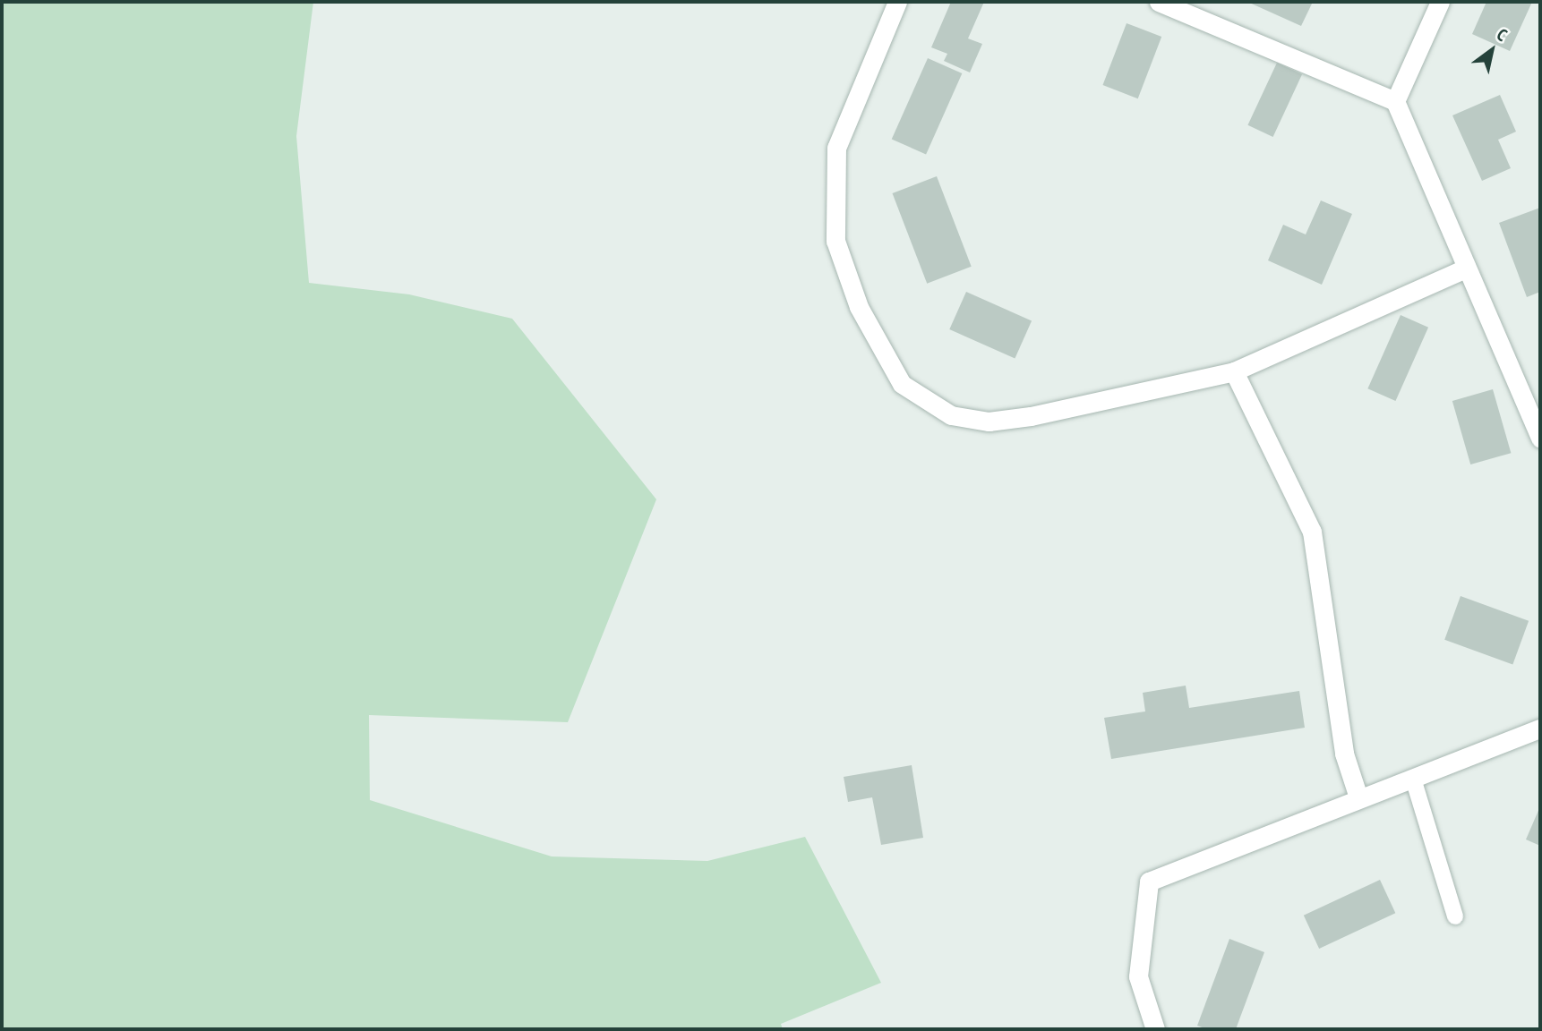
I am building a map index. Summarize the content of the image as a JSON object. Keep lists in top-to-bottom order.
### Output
{
  "north": "top right"
}
